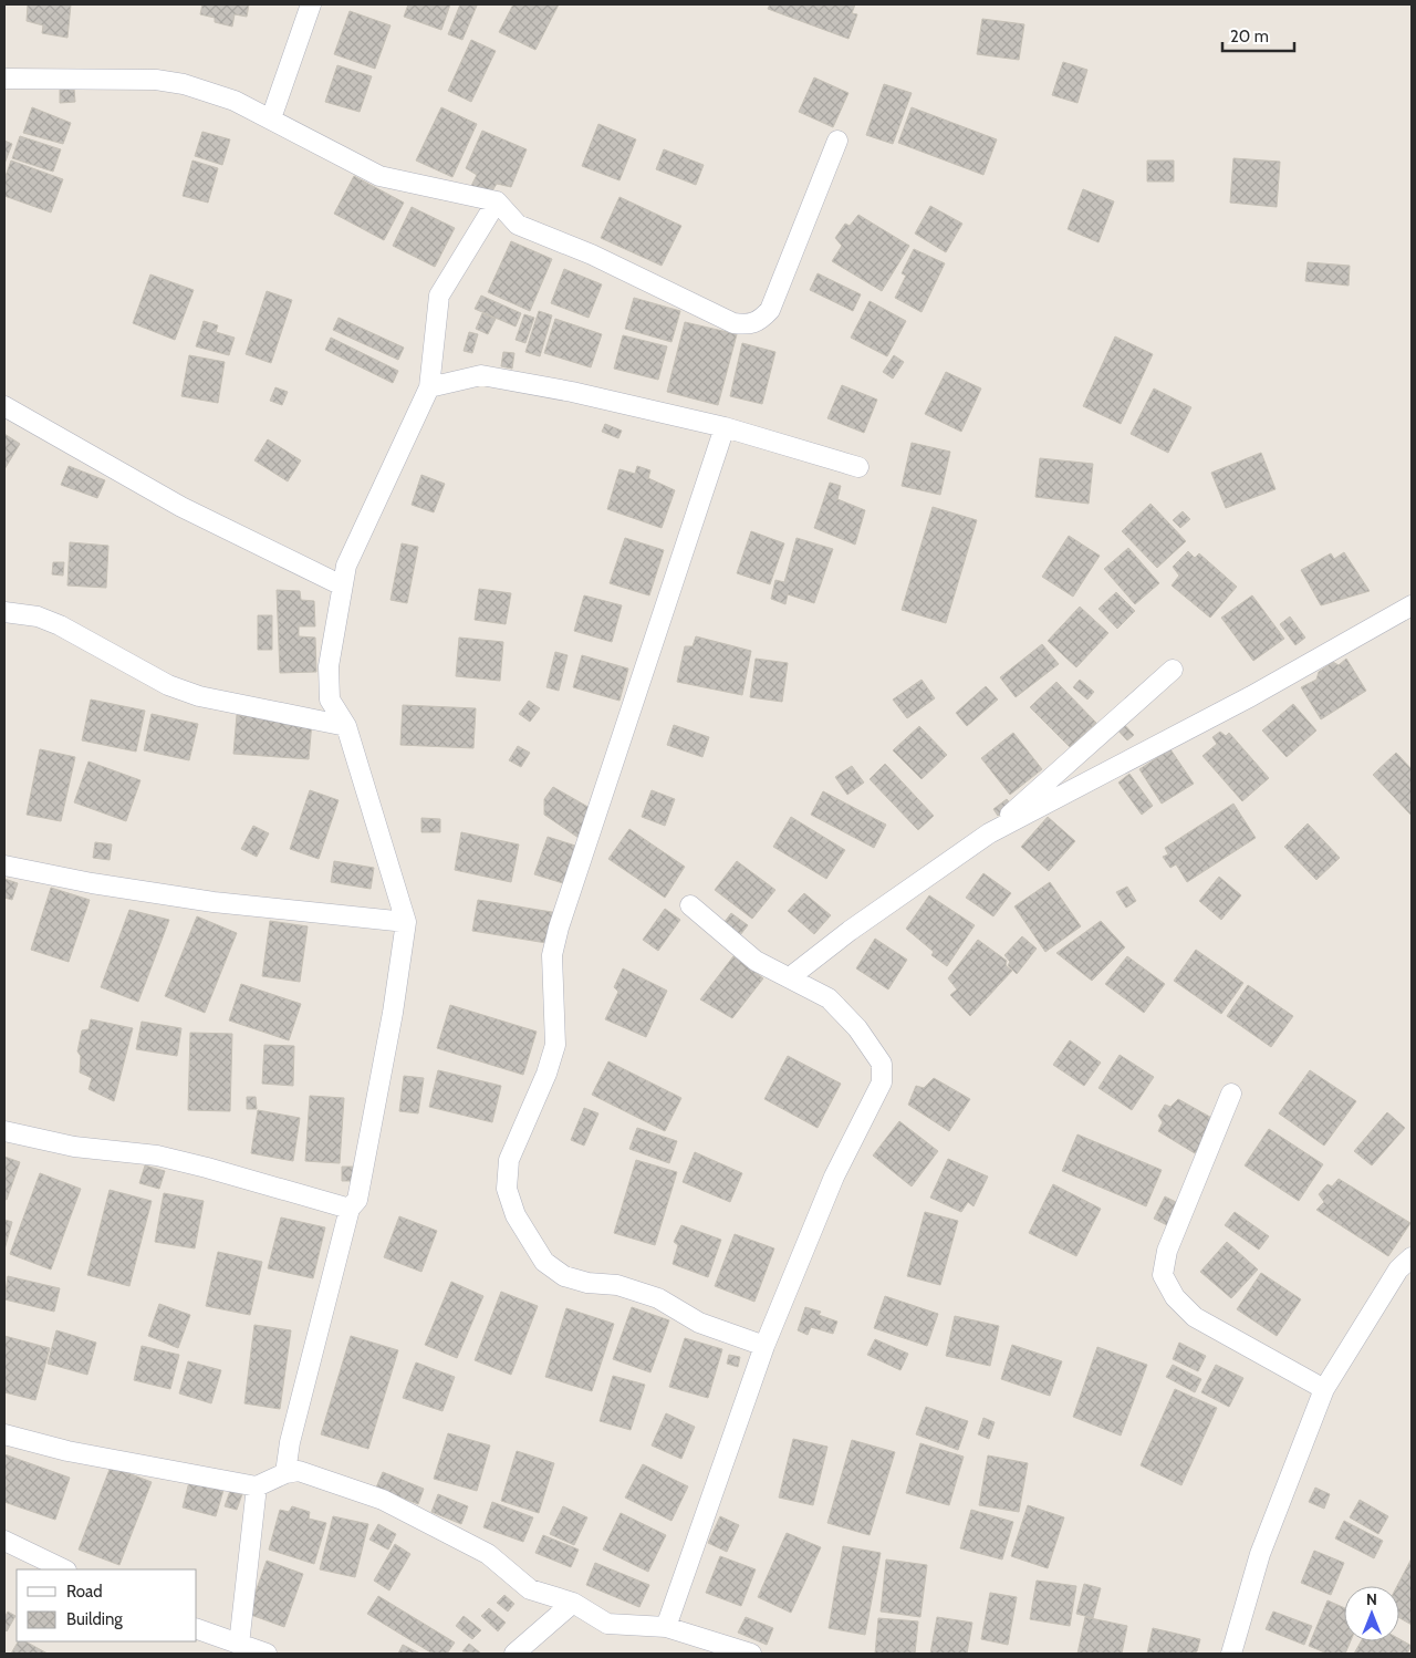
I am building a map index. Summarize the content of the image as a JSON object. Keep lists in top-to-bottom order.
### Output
{
  "legend": ["Road", "Building"],
  "scale_bar": "20 m",
  "north": "top"
}
